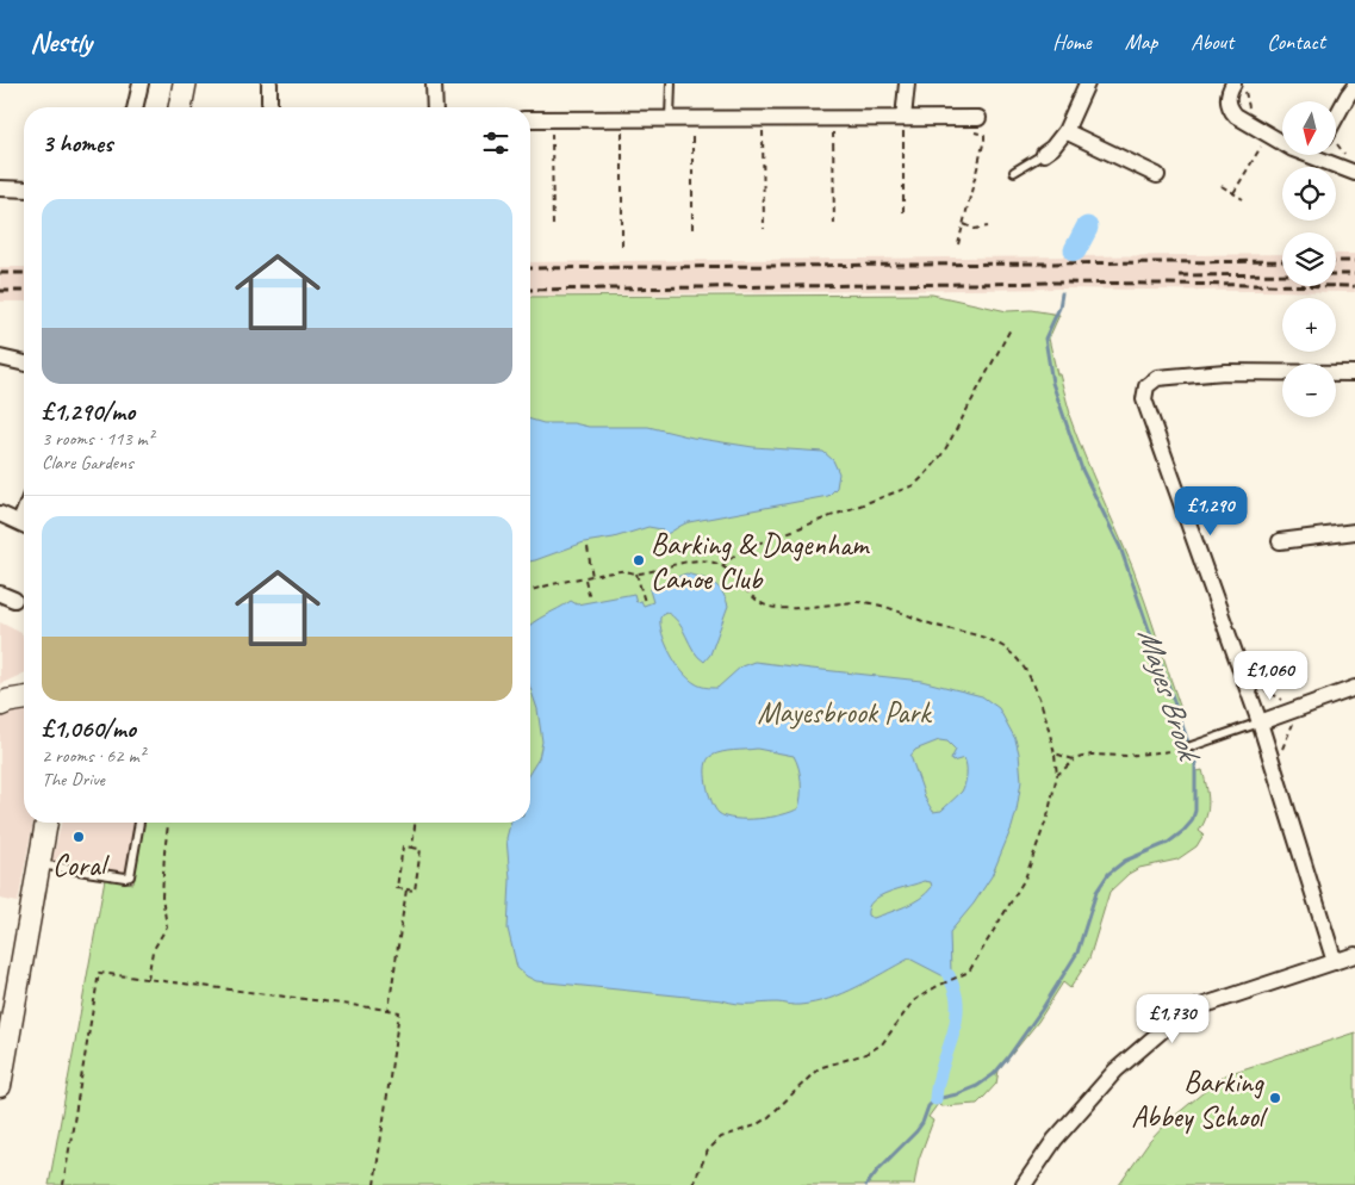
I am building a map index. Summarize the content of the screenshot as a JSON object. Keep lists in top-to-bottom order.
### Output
{
  "water": ["Mayes Brook"],
  "parks": ["Mayesbrook Park"],
  "places": ["Barking & Dagenham Canoe Club", "Coral", "Barking Abbey School"],
  "north": "bottom",
  "page": {
    "header": "Nestly",
    "nav": [
      "Home",
      "Map",
      "About",
      "Contact"
    ],
    "map_buttons": ["+", "−"],
    "heading": "3 homes",
    "list": [
      {
        "name": "£1,290/mo",
        "note": "3 rooms · 113 m² · Clare Gardens"
      },
      {
        "name": "£1,060/mo",
        "note": "2 rooms · 62 m² · The Drive"
      }
    ],
    "price": ["£1,290", "£1,060", "£1,730"]
  }
}
